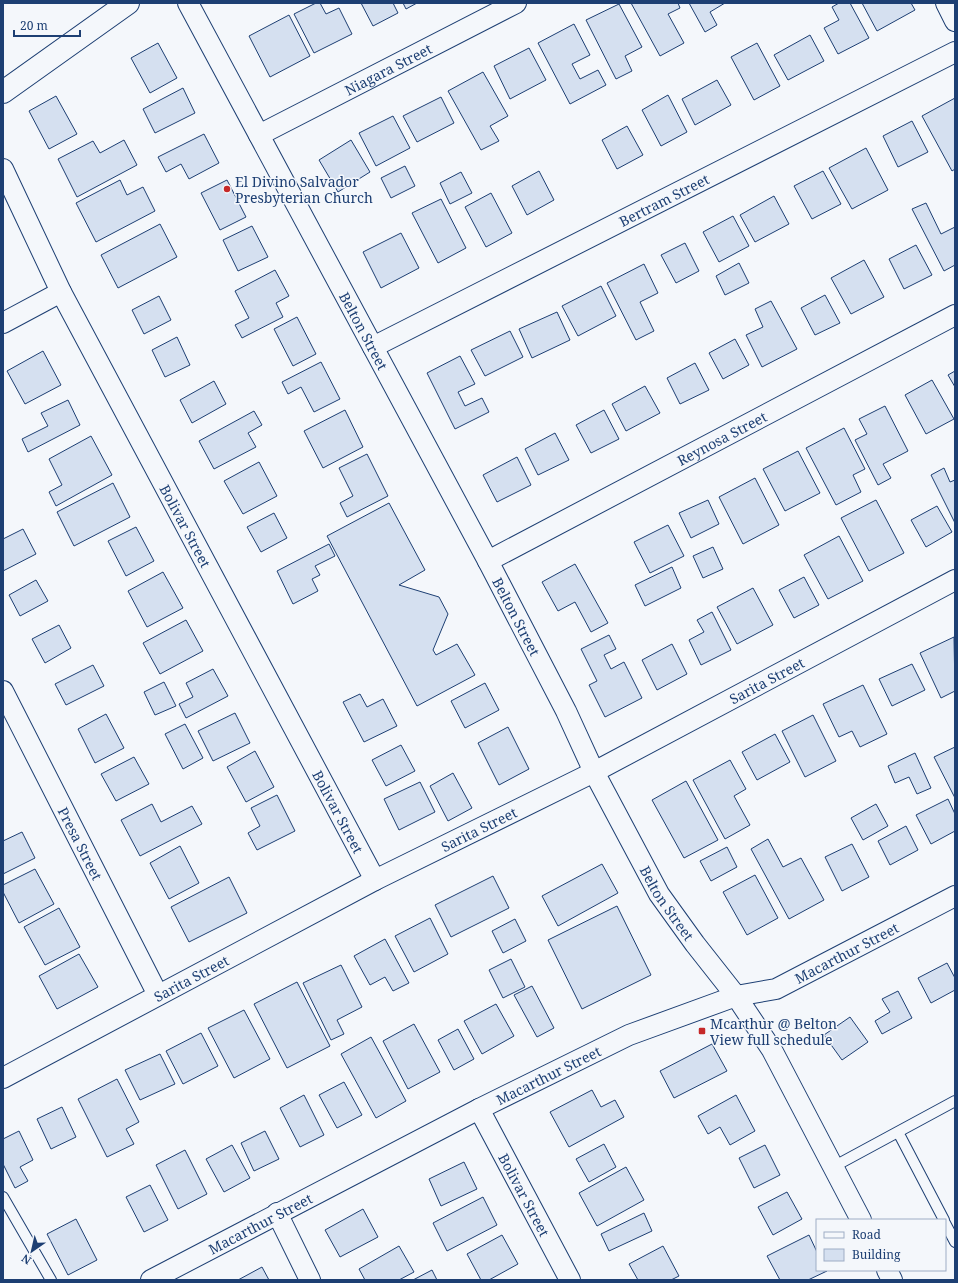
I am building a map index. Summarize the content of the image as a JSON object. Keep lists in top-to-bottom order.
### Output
{
  "streets": {
    "street": [
      "Niagara Street",
      "Bertram Street",
      "Belton Street",
      "Reynosa Street",
      "Bolivar Street",
      "Sarita Street",
      "Presa Street",
      "Macarthur Street"
    ]
  },
  "crossings": [
    ["Niagara Street", "Belton Street"],
    ["Bertram Street", "Belton Street"],
    ["Belton Street", "Reynosa Street"],
    ["Belton Street", "Sarita Street"],
    ["Belton Street", "Macarthur Street"],
    ["Bolivar Street", "Sarita Street"],
    ["Bolivar Street", "Macarthur Street"],
    ["Sarita Street", "Presa Street"]
  ],
  "places": {
    "other": ["El Divino Salvador Presbyterian Church"],
    "transit": ["Mcarthur @ Belton View full schedule"]
  },
  "legend": ["Road", "Building"],
  "scale_bar": "20 m",
  "north": "bottom left"
}
